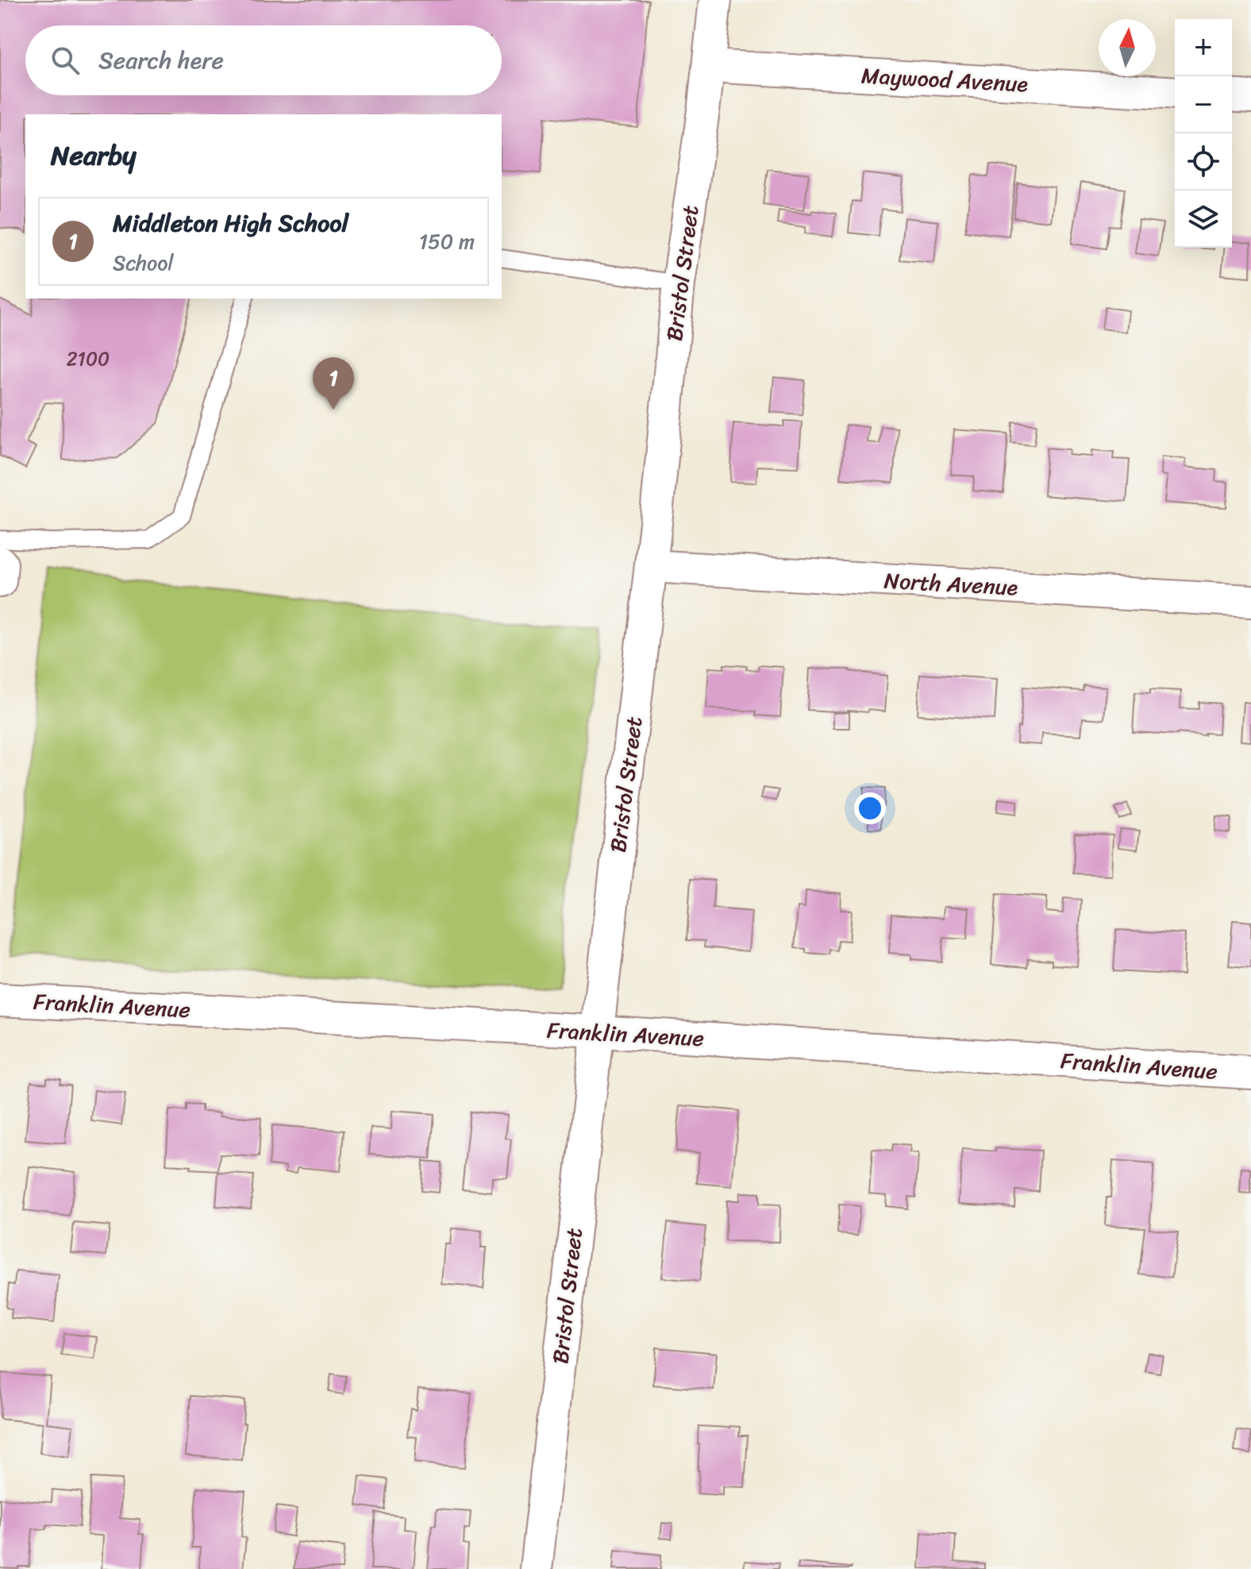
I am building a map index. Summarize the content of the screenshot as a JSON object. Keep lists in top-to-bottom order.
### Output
{
  "streets": {
    "street": [
      "Maywood Avenue",
      "Bristol Street",
      "North Avenue",
      "Franklin Avenue"
    ]
  },
  "crossings": [
    ["Maywood Avenue", "Bristol Street"],
    ["Bristol Street", "North Avenue"],
    ["Bristol Street", "Franklin Avenue"]
  ],
  "house_numbers": ["2100"],
  "north": "top",
  "page": {
    "map_buttons": ["+", "−"],
    "search": "Search here",
    "heading": "Nearby",
    "list": [
      {
        "mark": "1",
        "name": "Middleton High School",
        "note": "School",
        "value": "150 m"
      }
    ],
    "pins": "1"
  }
}
